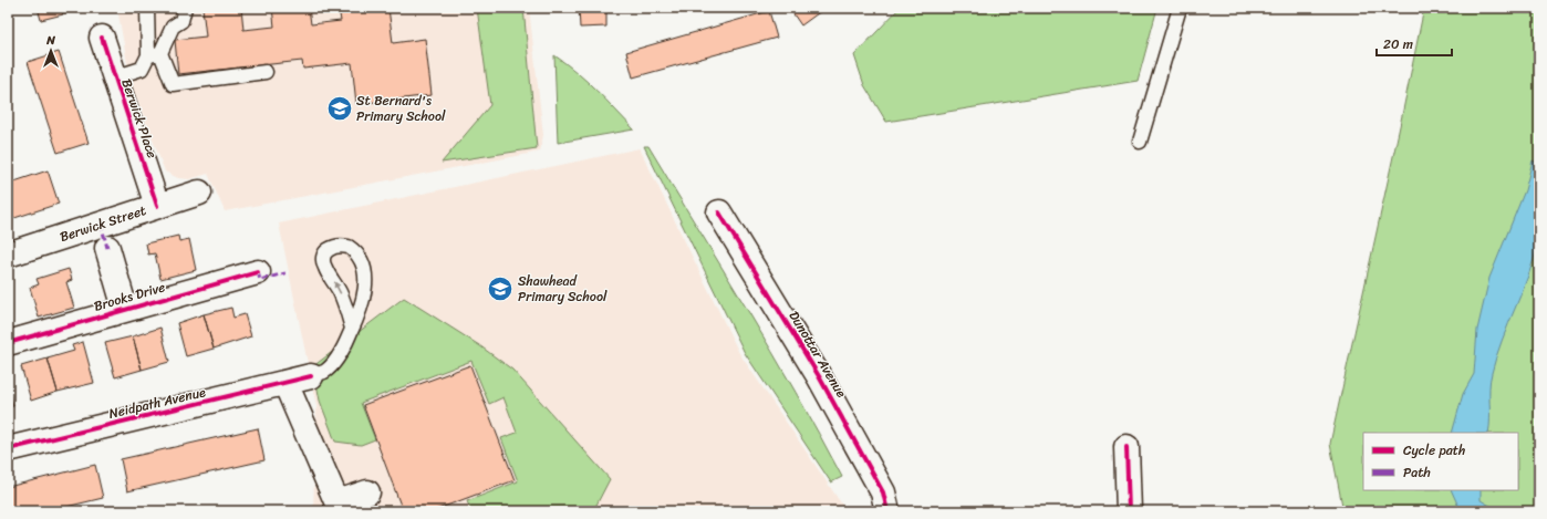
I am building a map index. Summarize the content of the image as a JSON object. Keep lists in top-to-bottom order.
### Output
{
  "streets": {
    "street": [
      "Berwick Place",
      "Berwick Street",
      "Brooks Drive",
      "Dunottar Avenue",
      "Neidpath Avenue"
    ]
  },
  "crossings": [
    ["Berwick Place", "Berwick Street"]
  ],
  "places": {
    "school or university": ["St Bernard's Primary School", "Shawhead Primary School"]
  },
  "legend": ["Cycle path", "Path"],
  "scale_bar": "20 m",
  "north": "top"
}
